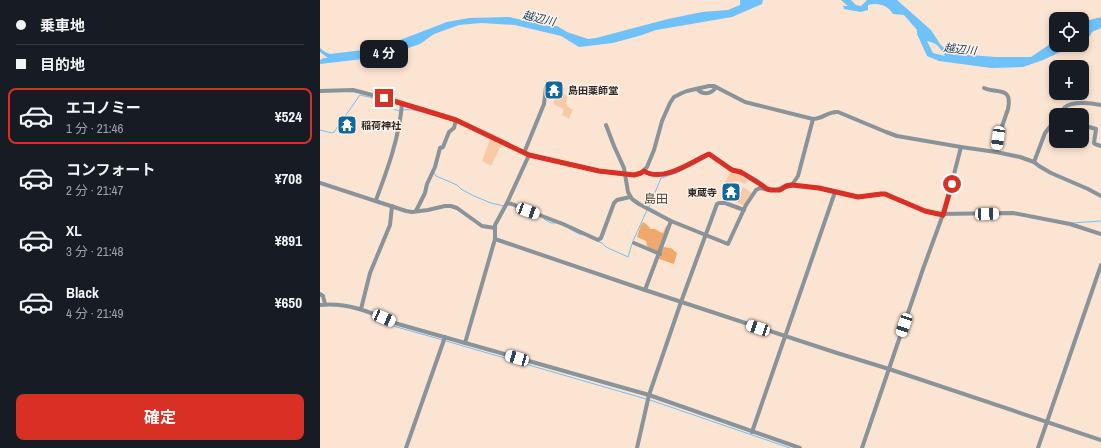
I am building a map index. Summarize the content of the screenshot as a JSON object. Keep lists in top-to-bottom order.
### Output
{
  "districts": ["島田"],
  "water": ["越辺川"],
  "places": {
    "temple": ["島田薬師堂", "稲荷神社", "東蔵寺"]
  },
  "page": {
    "banner": ["乗車地", "目的地"],
    "map_buttons": ["+", "−"],
    "bubble": "4 分",
    "list": [
      {
        "name": "エコノミー",
        "note": "1 分 · 21:46",
        "value": "¥524"
      },
      {
        "name": "コンフォート",
        "note": "2 分 · 21:47",
        "value": "¥708"
      },
      {
        "name": "XL",
        "note": "3 分 · 21:48",
        "value": "¥891"
      },
      {
        "name": "Black",
        "note": "4 分 · 21:49",
        "value": "¥650"
      }
    ],
    "buttons": "確定"
  }
}
